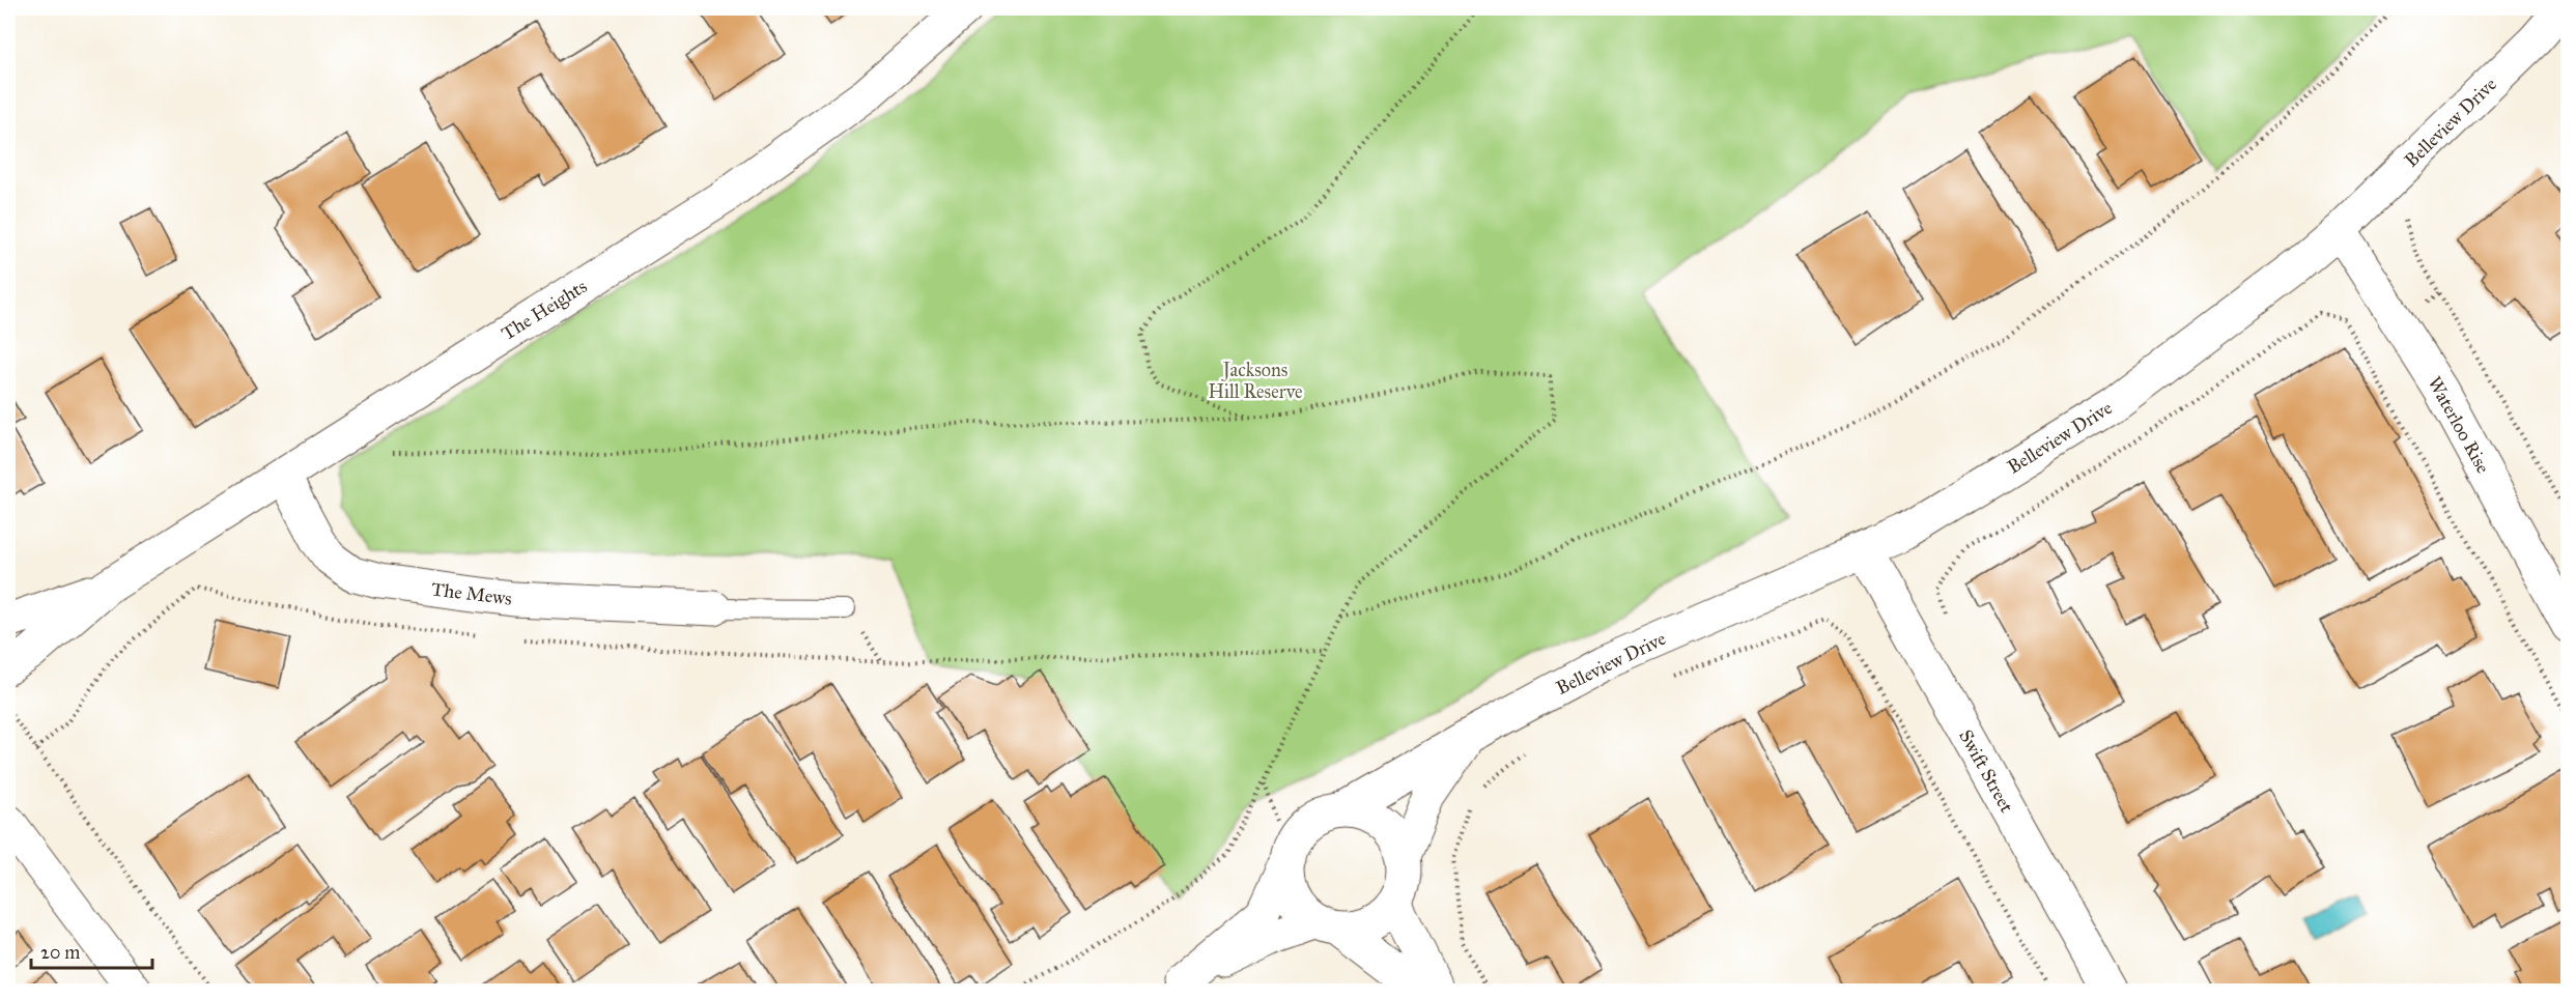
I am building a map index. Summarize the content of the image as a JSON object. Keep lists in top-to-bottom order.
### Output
{
  "streets": {
    "street": [
      "Belleview Drive",
      "The Heights",
      "Waterloo Rise",
      "The Mews",
      "Swift Street"
    ]
  },
  "crossings": [
    ["Belleview Drive", "Waterloo Rise"],
    ["Belleview Drive", "Swift Street"],
    ["The Heights", "The Mews"]
  ],
  "parks": ["Jacksons Hill Reserve"],
  "scale_bar": "20 m"
}
